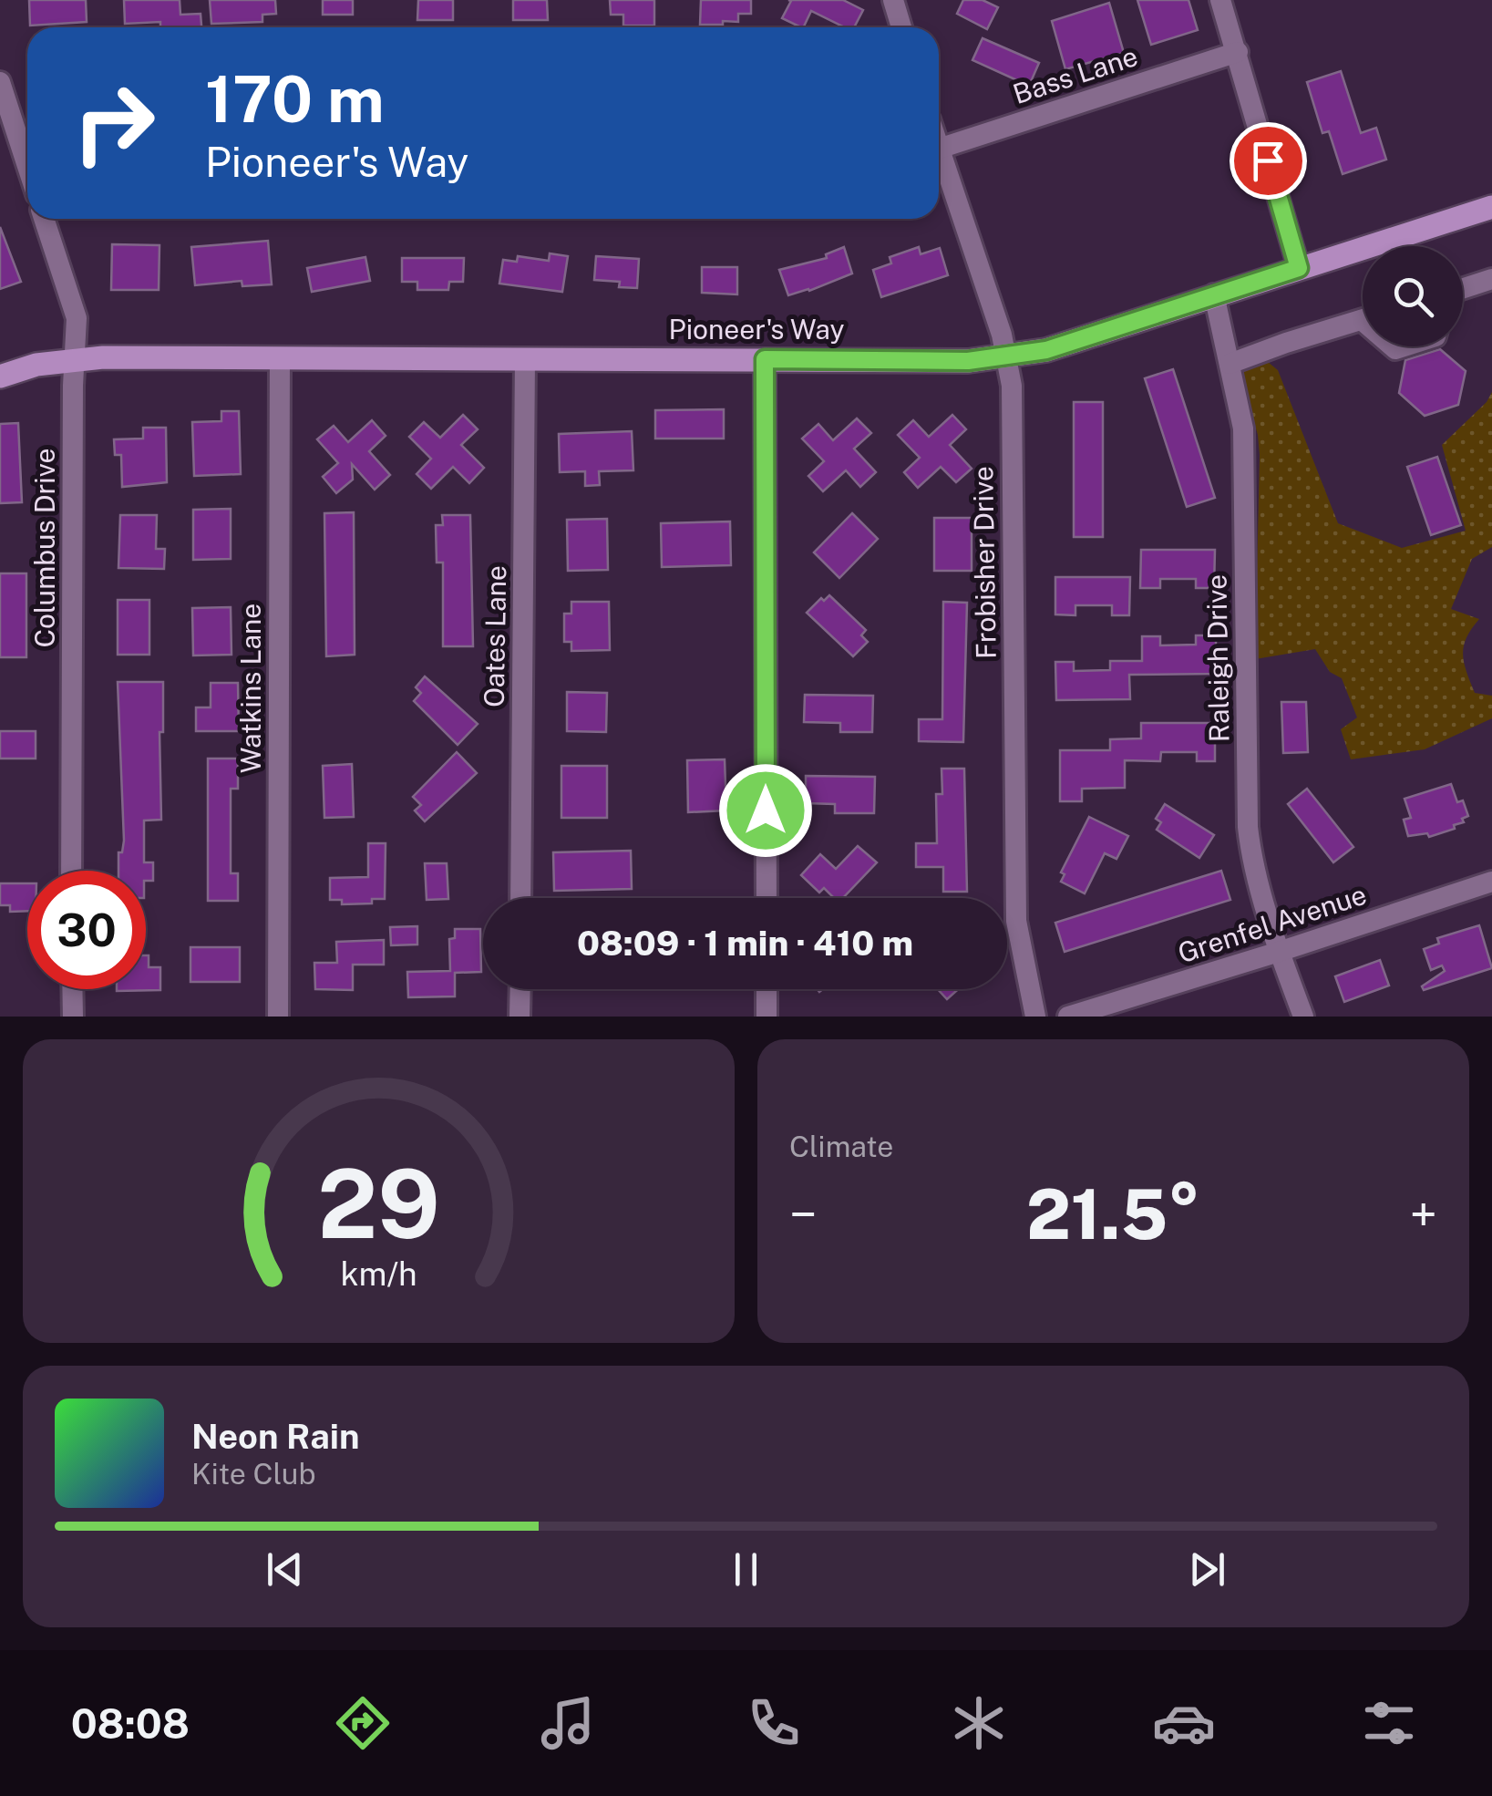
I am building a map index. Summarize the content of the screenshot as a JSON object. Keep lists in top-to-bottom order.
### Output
{
  "streets": {
    "main road": ["Pioneer's Way"],
    "street": [
      "Bass Lane",
      "Columbus Drive",
      "Frobisher Drive",
      "Oates Lane",
      "Raleigh Drive",
      "Watkins Lane",
      "Grenfel Avenue"
    ]
  },
  "crossings": [
    ["Pioneer's Way", "Columbus Drive"],
    ["Pioneer's Way", "Frobisher Drive"],
    ["Pioneer's Way", "Oates Lane"],
    ["Pioneer's Way", "Raleigh Drive"],
    ["Pioneer's Way", "Watkins Lane"],
    ["Raleigh Drive", "Grenfel Avenue"]
  ],
  "page": {
    "turn": ["170 m", "Pioneer's Way"],
    "limit": "30",
    "trip": "08:09 · 1 min · 410 m",
    "tile": "Climate",
    "heat": ["−", "21.5°", "+"],
    "song": ["Neon Rain", "Kite Club"],
    "tabs": "08:08",
    "gauge": ["29", "km/h"]
  }
}
